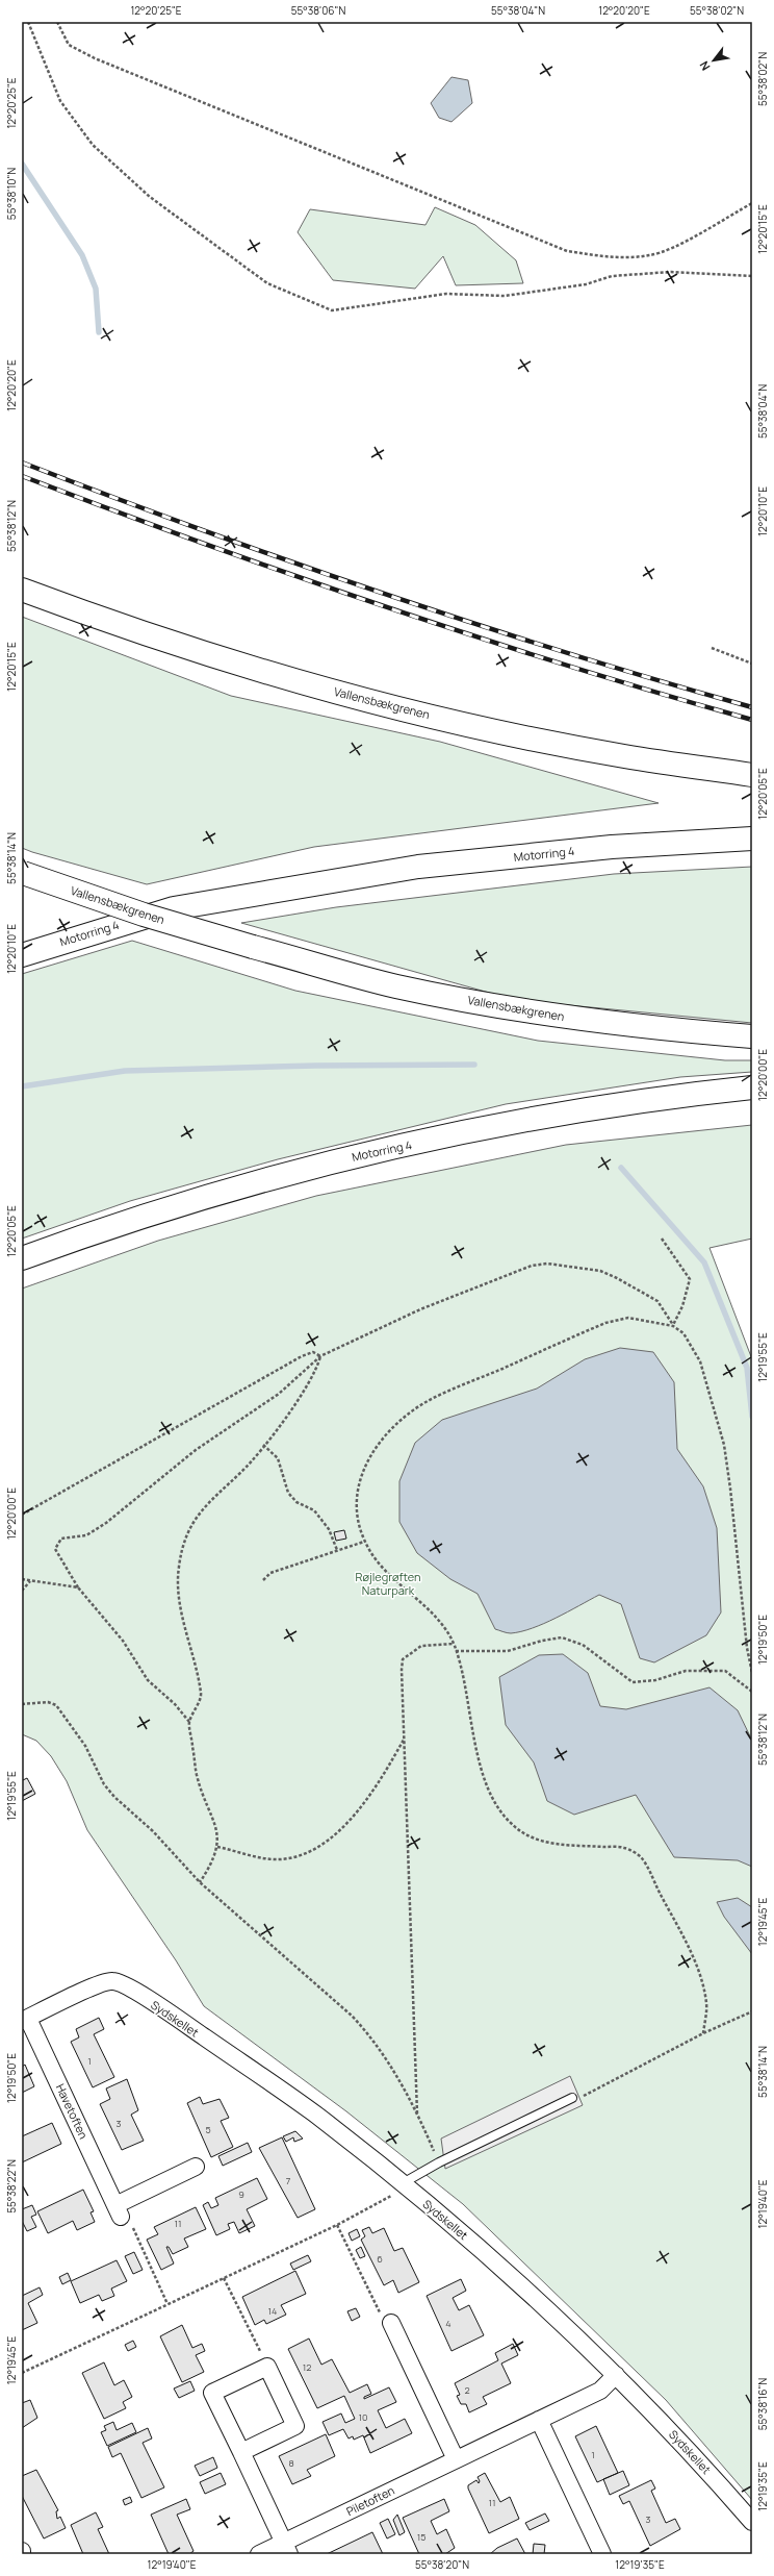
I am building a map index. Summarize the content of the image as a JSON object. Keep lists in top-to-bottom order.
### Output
{
  "streets": {
    "highway": ["Vallensbækgrenen", "Motorring 4"],
    "street": ["Sydskellet", "Havetoften", "Piletoften"]
  },
  "crossings": [
    ["Sydskellet", "Havetoften"],
    ["Sydskellet", "Piletoften"]
  ],
  "parks": ["Røjlegrøften Naturpark"],
  "house_numbers": [
    "1",
    "3",
    "5",
    "7",
    "9",
    "11",
    "6",
    "14",
    "4",
    "12",
    "2",
    "10",
    "1",
    "8",
    "11",
    "3",
    "15"
  ],
  "north": "bottom left",
  "coordinates": [
    "12°20'25\"E",
    "55°38'06\"N",
    "55°38'04\"N",
    "12°20'20\"E",
    "55°38'02\"N",
    "55°38'10\"N",
    "12°20'15\"E",
    "12°20'10\"E",
    "55°38'12\"N",
    "12°20'05\"E",
    "55°38'14\"N",
    "12°20'00\"E",
    "12°19'55\"E",
    "12°19'50\"E",
    "12°19'45\"E",
    "55°38'22\"N",
    "12°19'40\"E",
    "55°38'16\"N",
    "12°19'35\"E",
    "55°38'20\"N"
  ]
}
